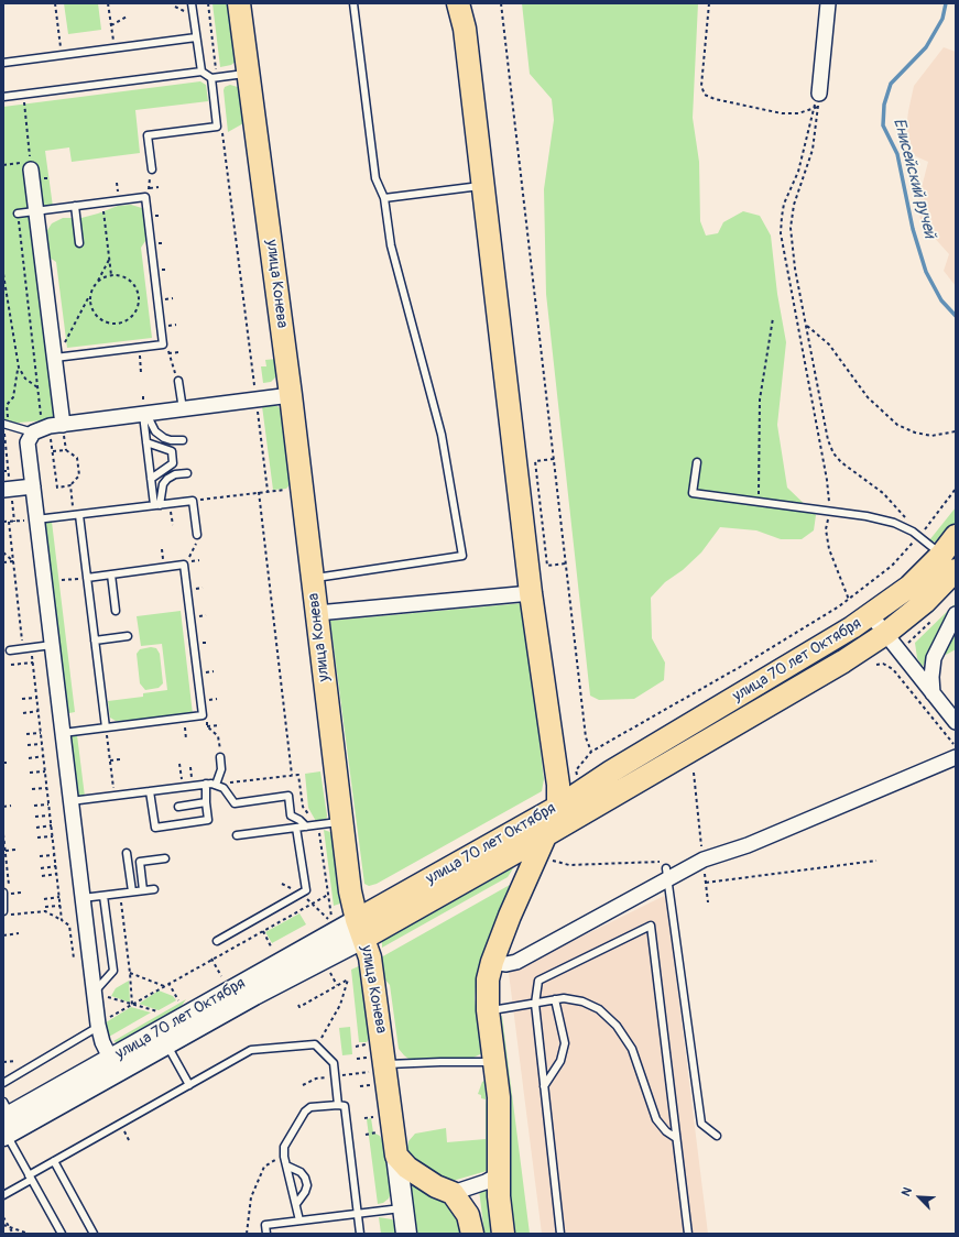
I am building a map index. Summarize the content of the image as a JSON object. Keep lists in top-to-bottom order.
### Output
{
  "streets": {
    "main road": ["улица Конева", "улица 70 лет Октября"]
  },
  "crossings": [
    ["улица Конева", "улица 70 лет Октября"]
  ],
  "water": ["Енисейский ручей"],
  "north": "top left"
}
